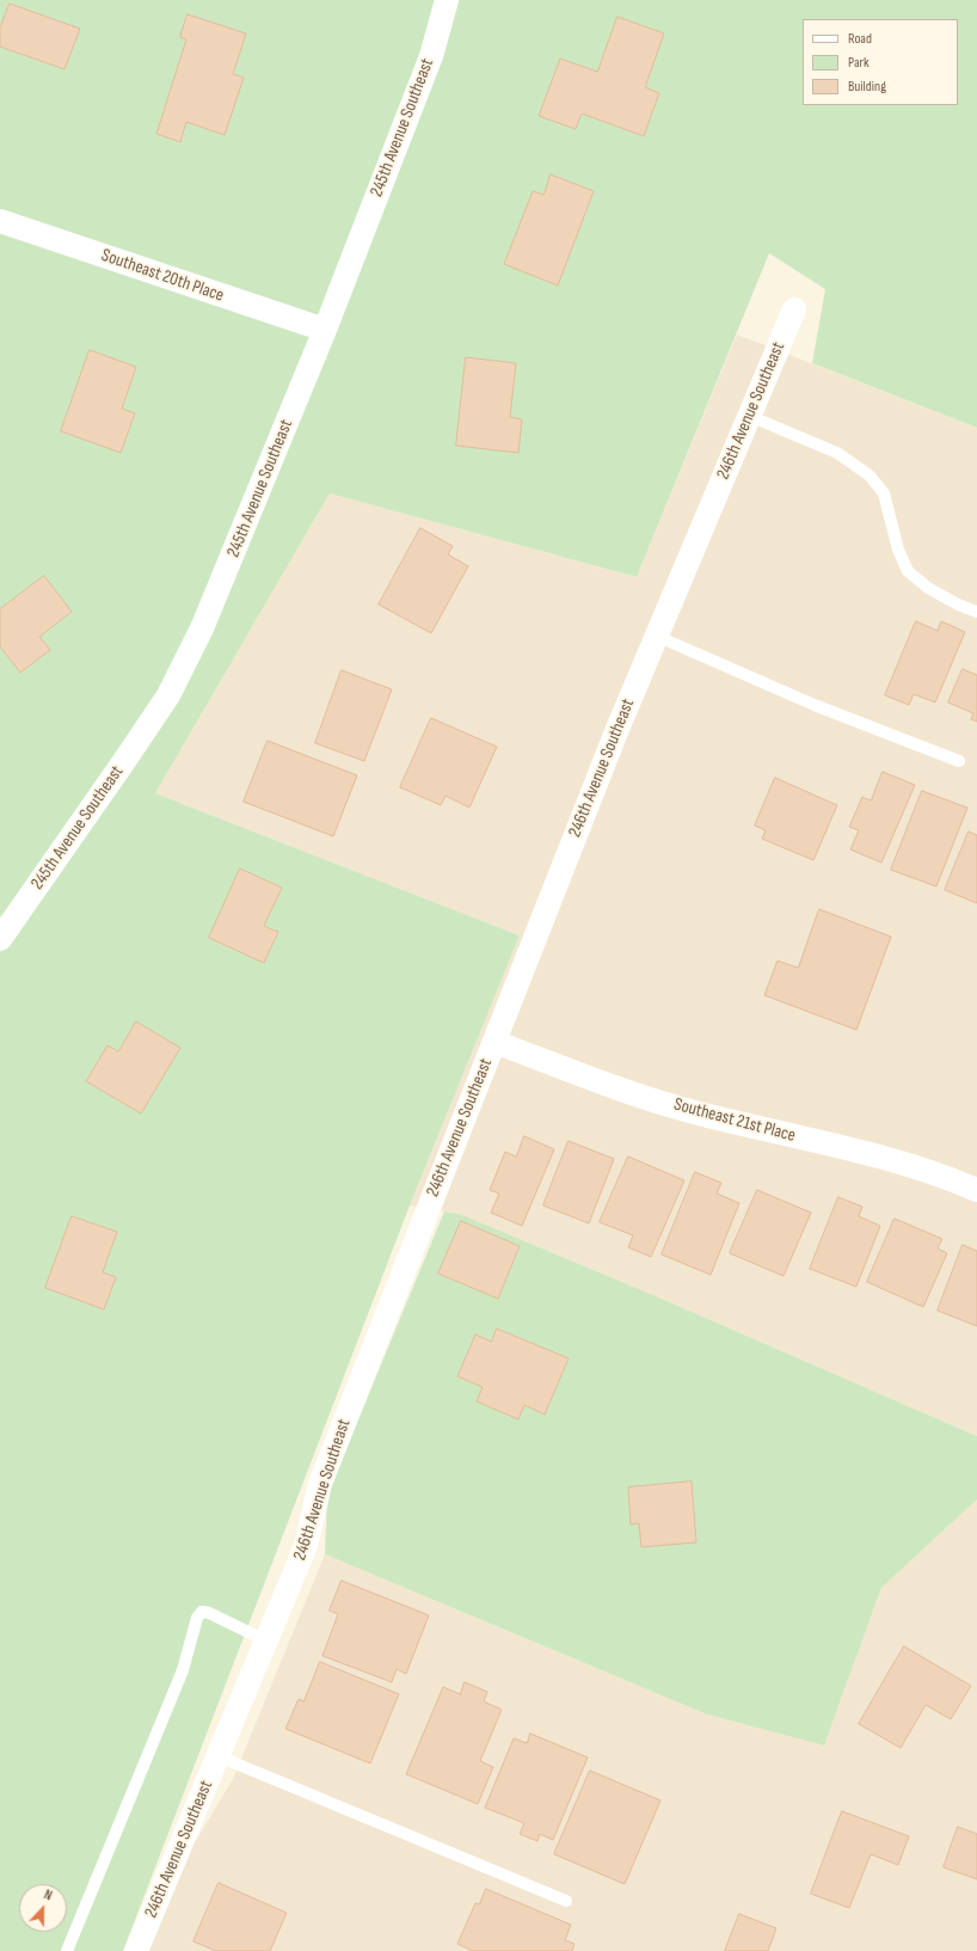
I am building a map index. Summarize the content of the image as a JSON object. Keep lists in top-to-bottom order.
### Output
{
  "streets": {
    "street": [
      "245th Avenue Southeast",
      "Southeast 20th Place",
      "246th Avenue Southeast",
      "Southeast 21st Place"
    ]
  },
  "crossings": [
    ["245th Avenue Southeast", "Southeast 20th Place"],
    ["246th Avenue Southeast", "Southeast 21st Place"]
  ],
  "legend": ["Road", "Park", "Building"],
  "north": "top"
}
